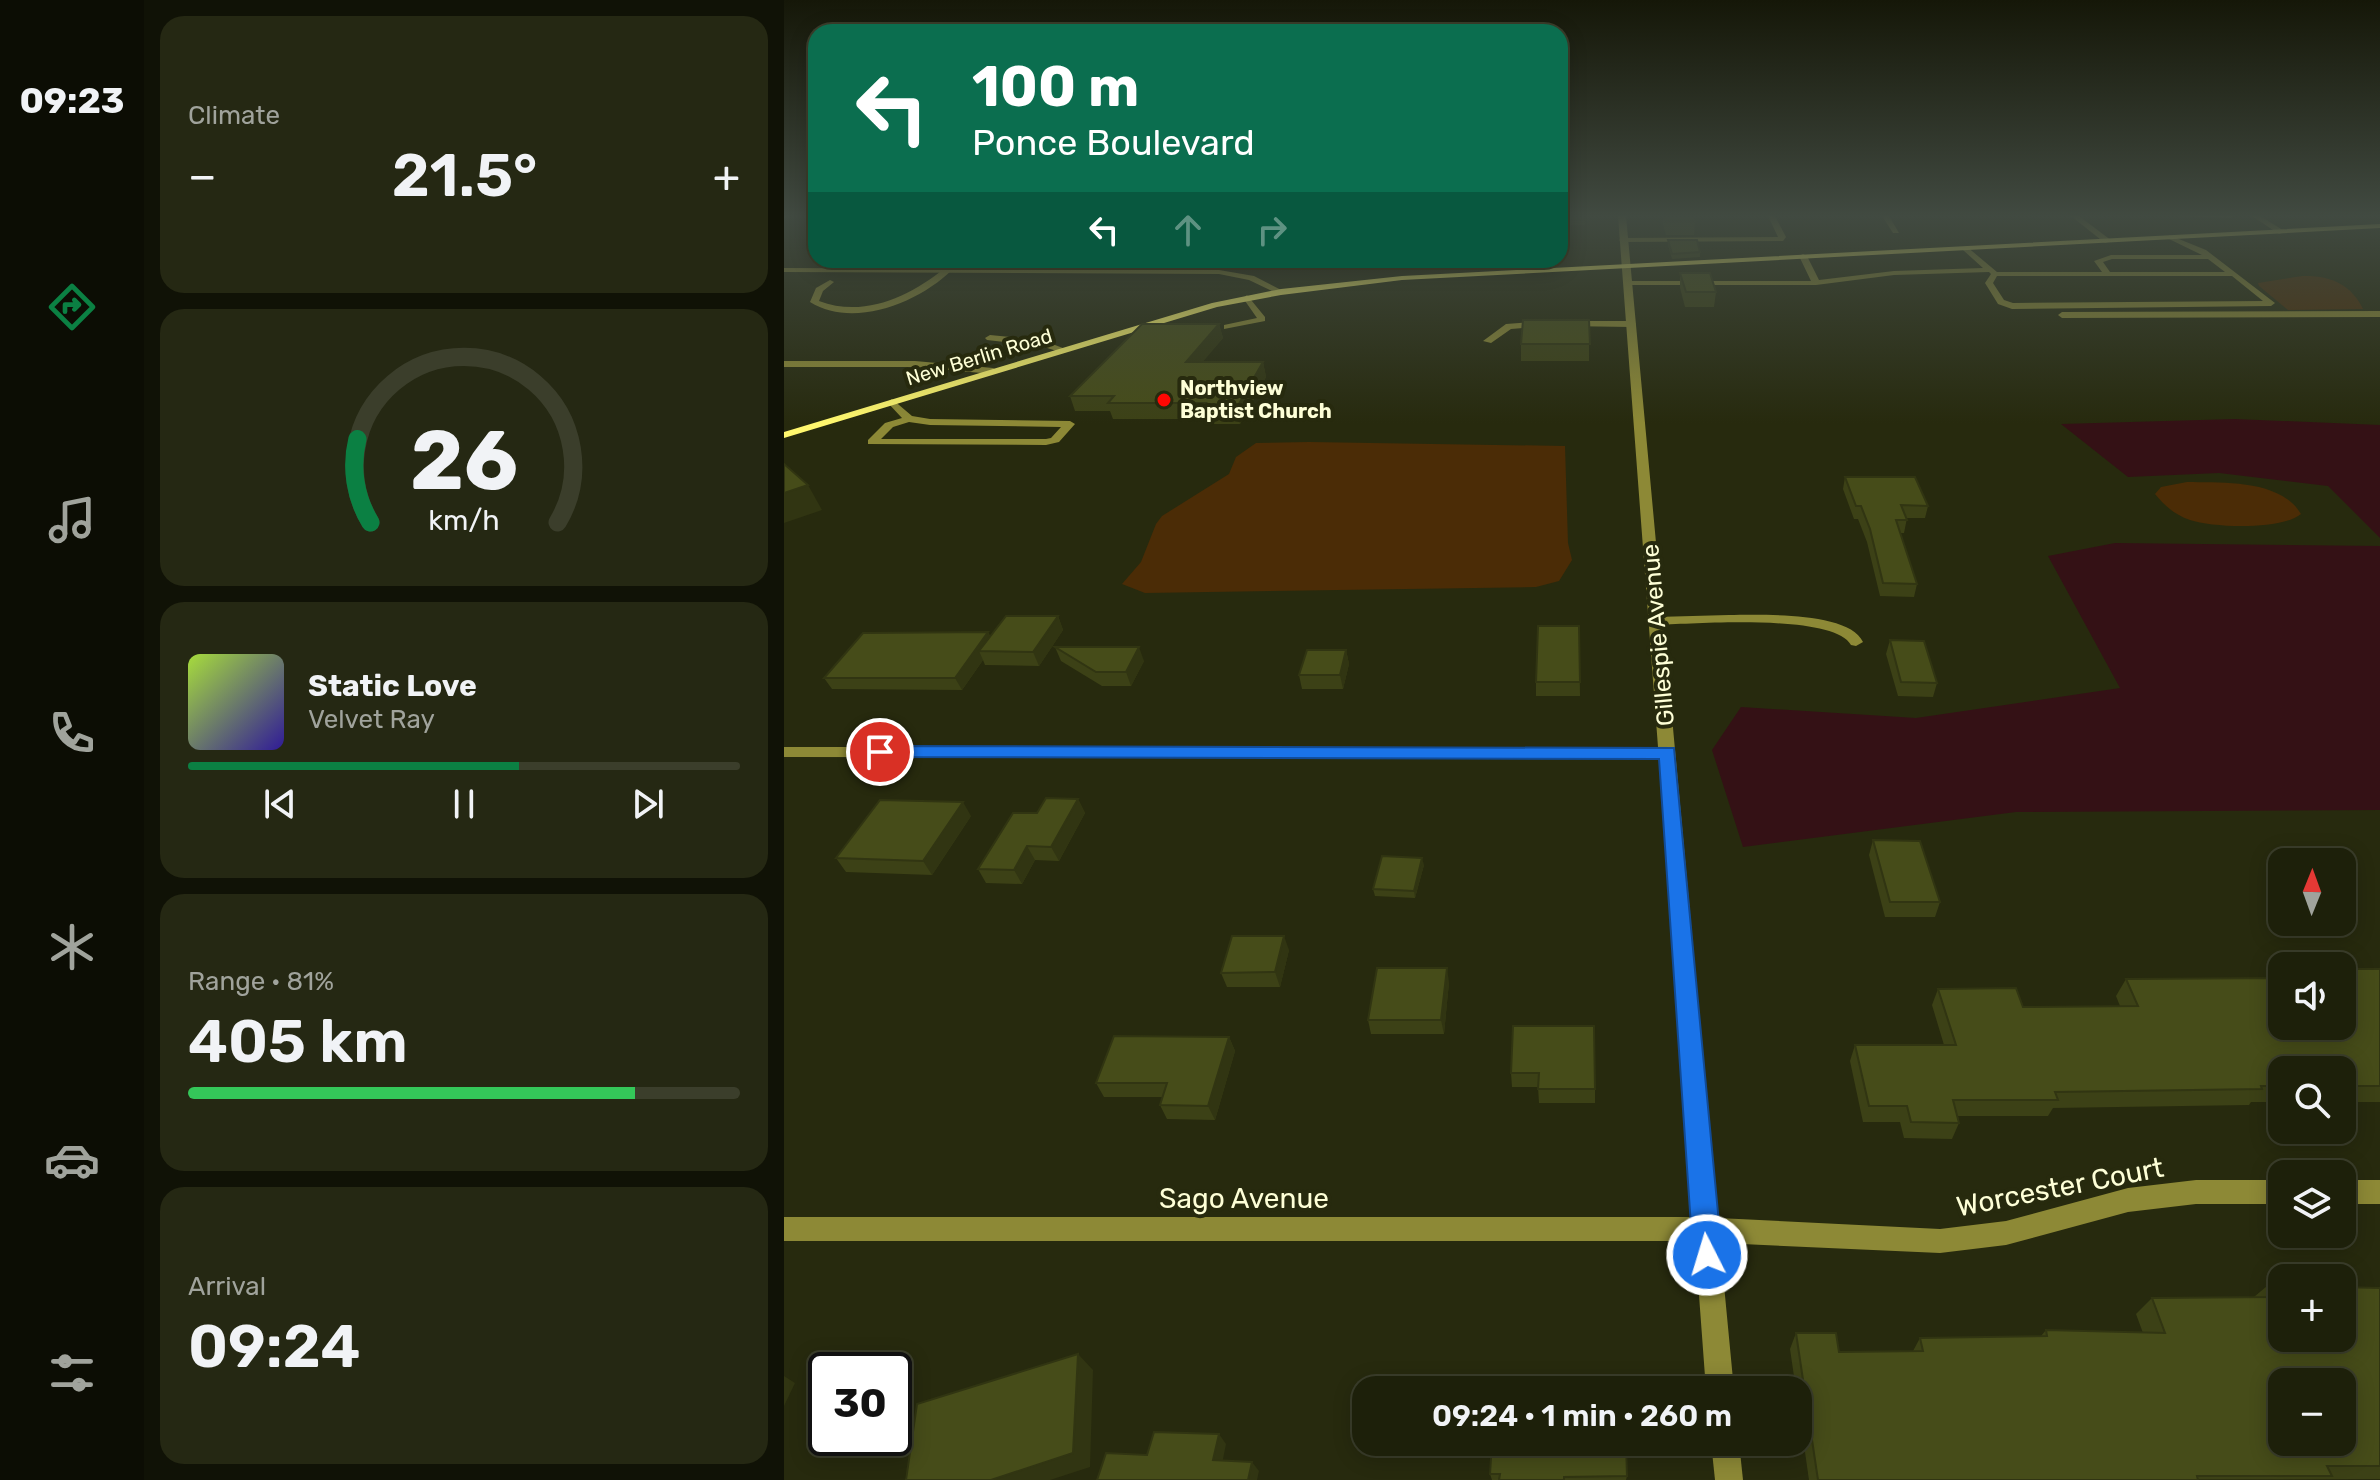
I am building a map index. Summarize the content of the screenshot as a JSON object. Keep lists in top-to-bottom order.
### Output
{
  "streets": {
    "street": [
      "New Berlin Road",
      "Gillespie Avenue",
      "Worcester Court",
      "Sago Avenue"
    ]
  },
  "crossings": [
    ["Gillespie Avenue", "Worcester Court"],
    ["Gillespie Avenue", "Sago Avenue"],
    ["Worcester Court", "Sago Avenue"]
  ],
  "places": ["Northview Baptist Church"],
  "north": "top",
  "page": {
    "tabs": "09:23",
    "tile": [
      "Climate",
      ["Range · 81%", "405 km"],
      ["Arrival", "09:24"]
    ],
    "turn": ["100 m", "Ponce Boulevard"],
    "heat": ["−", "21.5°", "+"],
    "song": ["Static Love", "Velvet Ray"],
    "map_buttons": ["+", "−"],
    "limit": "30",
    "trip": "09:24 · 1 min · 260 m",
    "gauge": ["26", "km/h"]
  }
}
